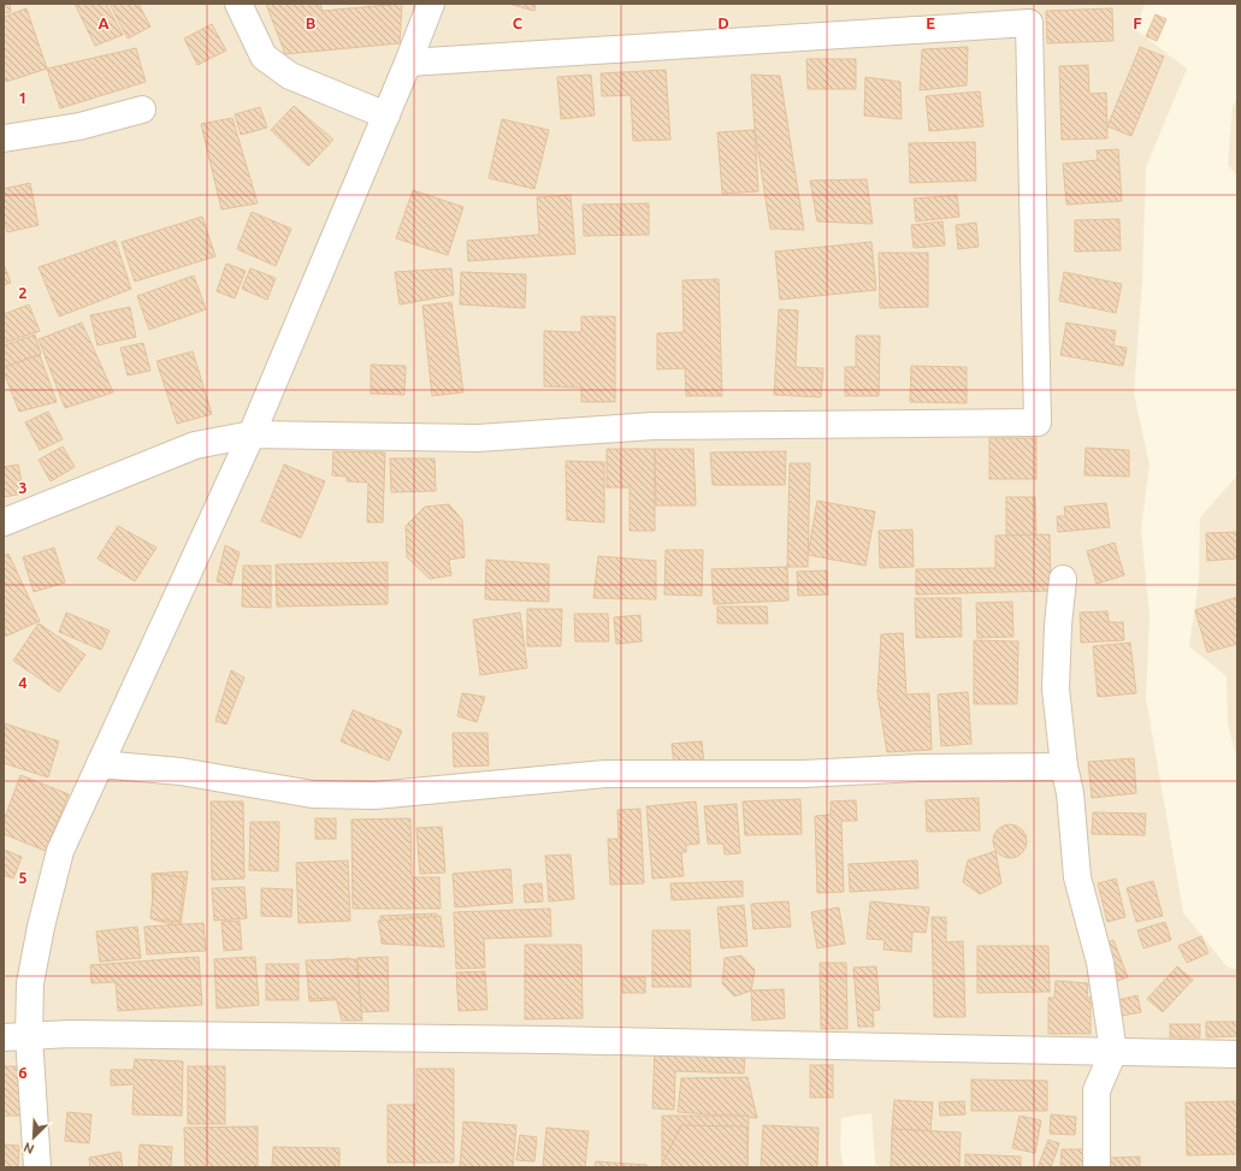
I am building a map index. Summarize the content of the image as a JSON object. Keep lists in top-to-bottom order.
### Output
{
  "north": "bottom left",
  "grid": {
    "columns": [
      "A",
      "B",
      "C",
      "D",
      "E",
      "F"
    ],
    "rows": [
      "1",
      "2",
      "3",
      "4",
      "5",
      "6"
    ]
  }
}
